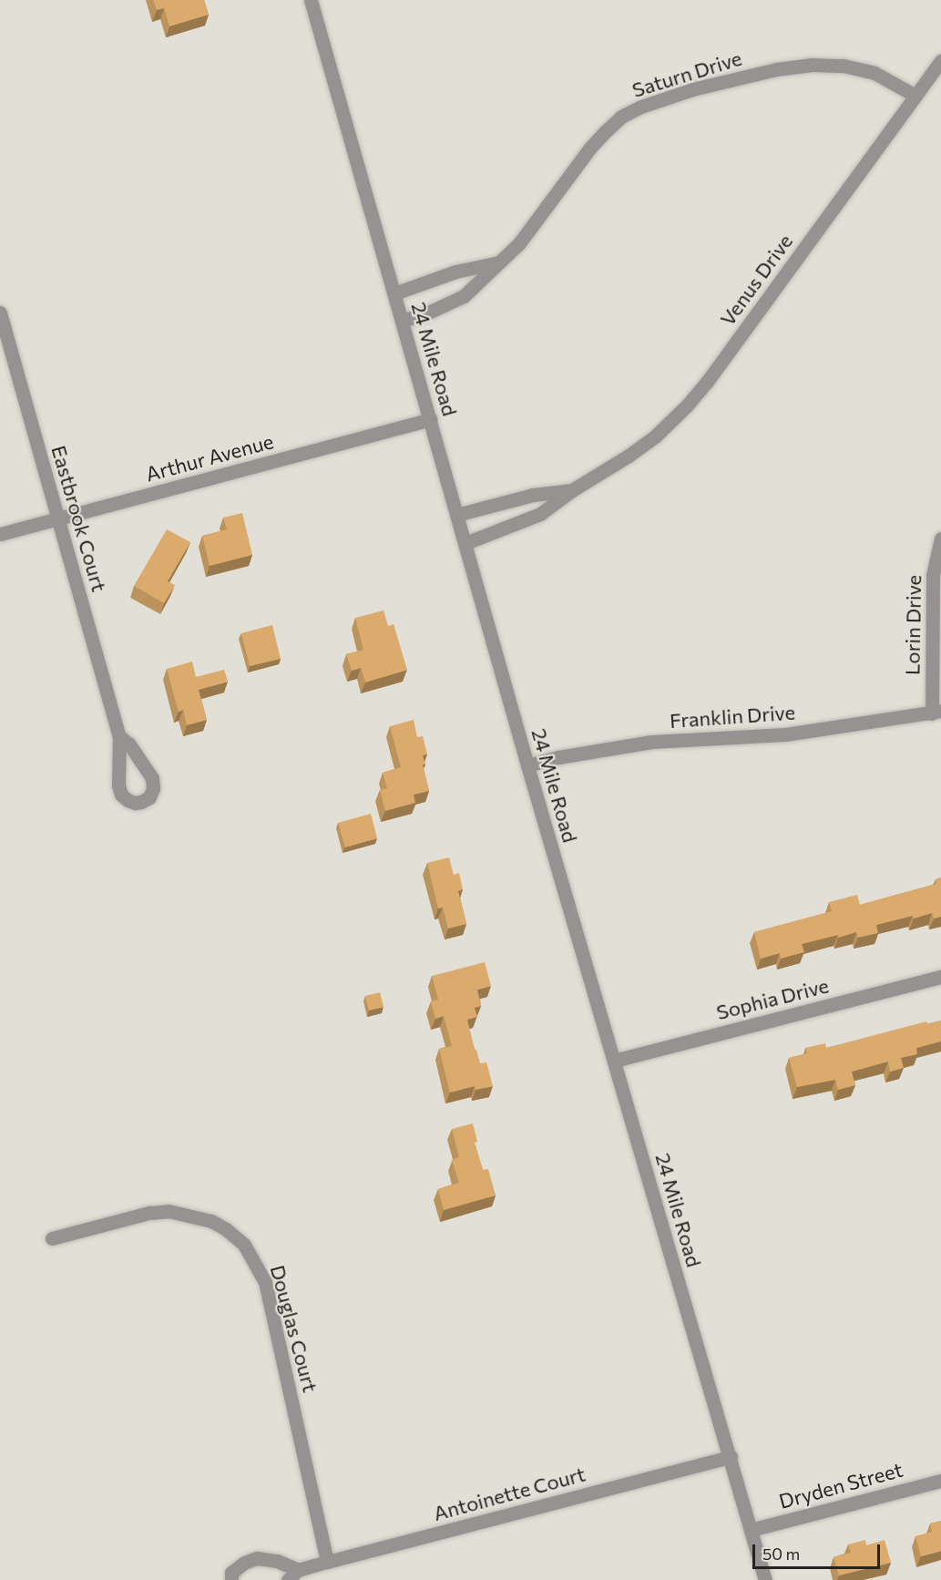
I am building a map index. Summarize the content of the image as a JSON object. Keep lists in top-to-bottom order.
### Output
{
  "streets": {
    "street": [
      "Saturn Drive",
      "Venus Drive",
      "24 Mile Road",
      "Arthur Avenue",
      "Eastbrook Court",
      "Lorin Drive",
      "Franklin Drive",
      "Sophia Drive",
      "Douglas Court",
      "Dryden Street",
      "Antoinette Court"
    ]
  },
  "crossings": [
    ["Saturn Drive", "Venus Drive"],
    ["Saturn Drive", "24 Mile Road"],
    ["Venus Drive", "24 Mile Road"],
    ["24 Mile Road", "Arthur Avenue"],
    ["24 Mile Road", "Franklin Drive"],
    ["24 Mile Road", "Sophia Drive"],
    ["24 Mile Road", "Dryden Street"],
    ["24 Mile Road", "Antoinette Court"],
    ["Arthur Avenue", "Eastbrook Court"],
    ["Lorin Drive", "Franklin Drive"],
    ["Douglas Court", "Antoinette Court"]
  ],
  "scale_bar": "50 m"
}
